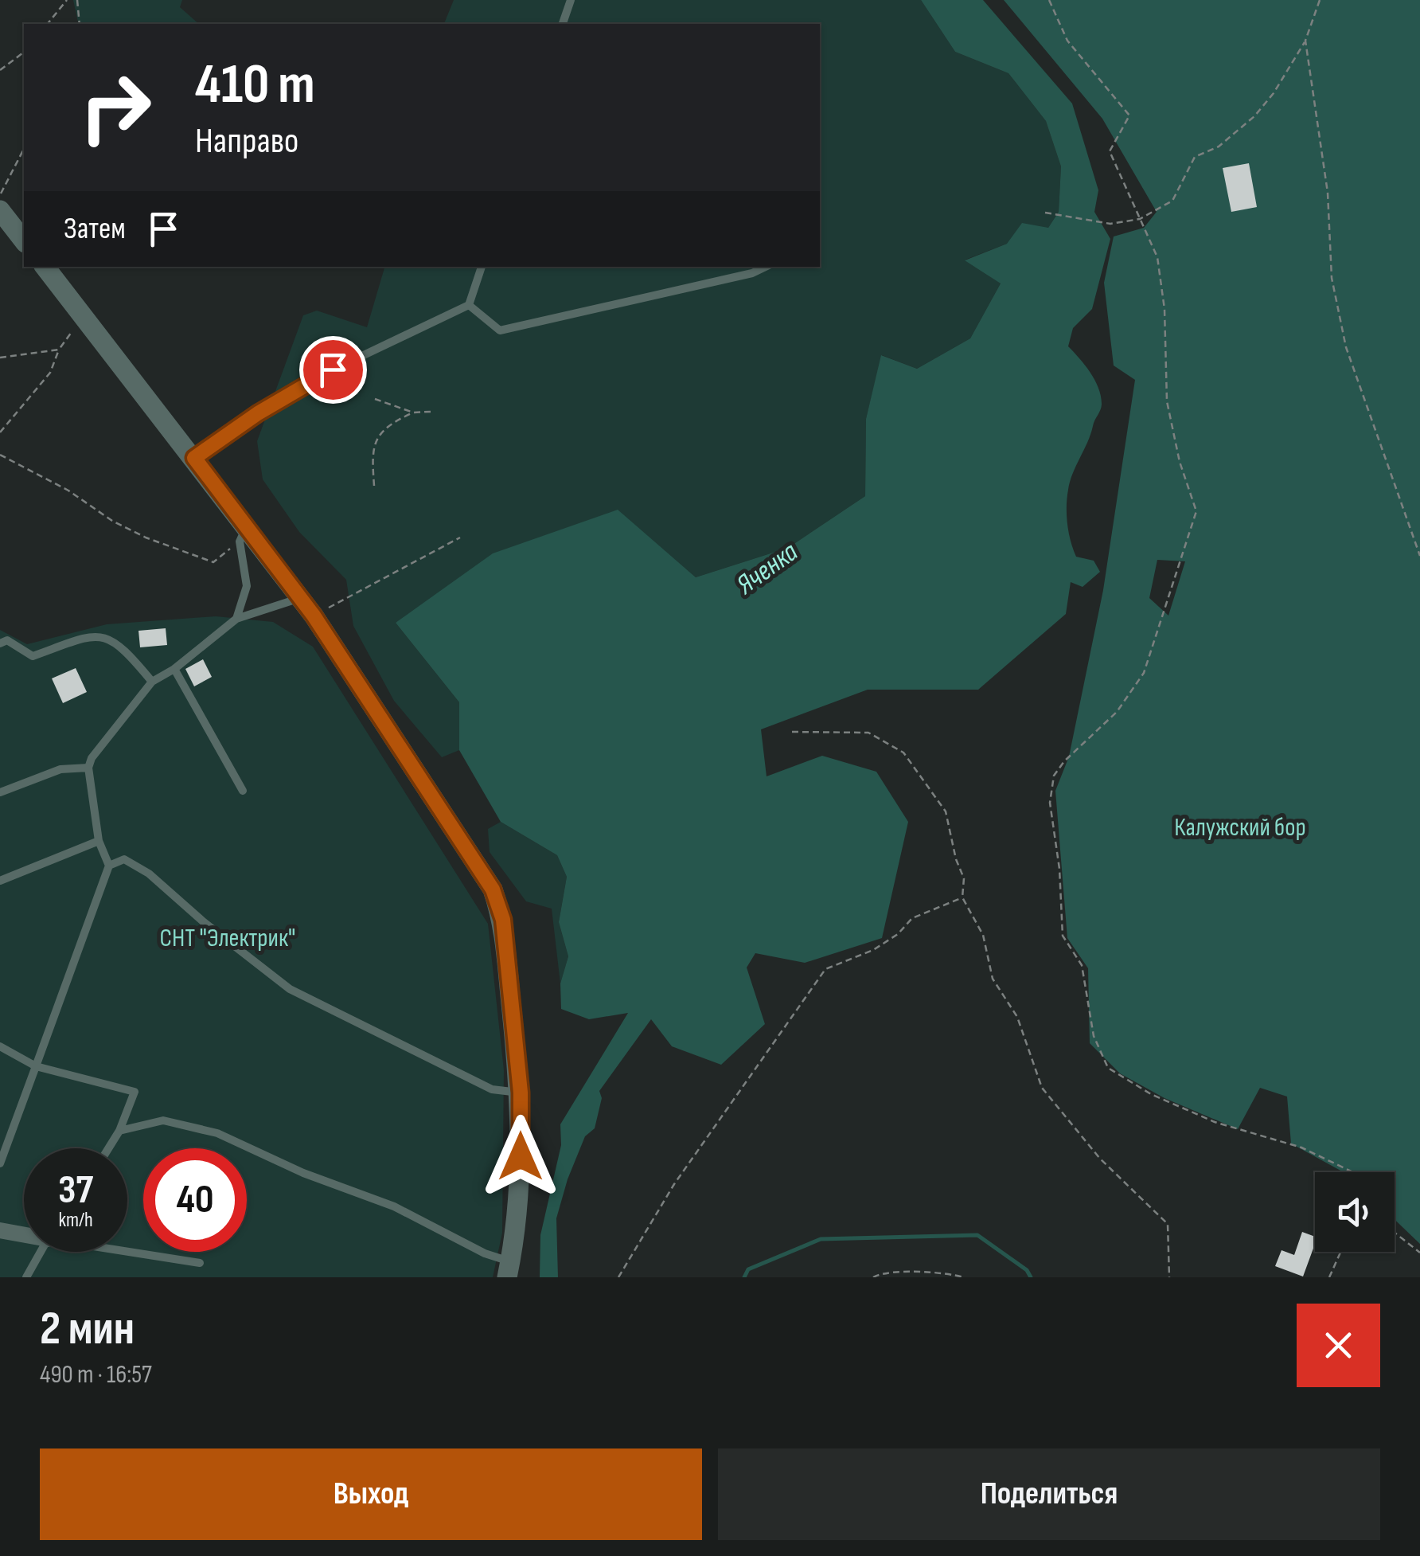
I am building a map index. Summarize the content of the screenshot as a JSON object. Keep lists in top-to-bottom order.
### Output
{
  "water": ["Яченка"],
  "parks": ["Калужский бор", "СНТ \"Электрик\""],
  "page": {
    "turn": ["410 m", "Направо"],
    "then": "Затем",
    "speed": "37 km/h",
    "limit": "40",
    "heading": ["2 мин", "490 m · 16:57"],
    "buttons": ["Выход", "Поделиться"]
  }
}
